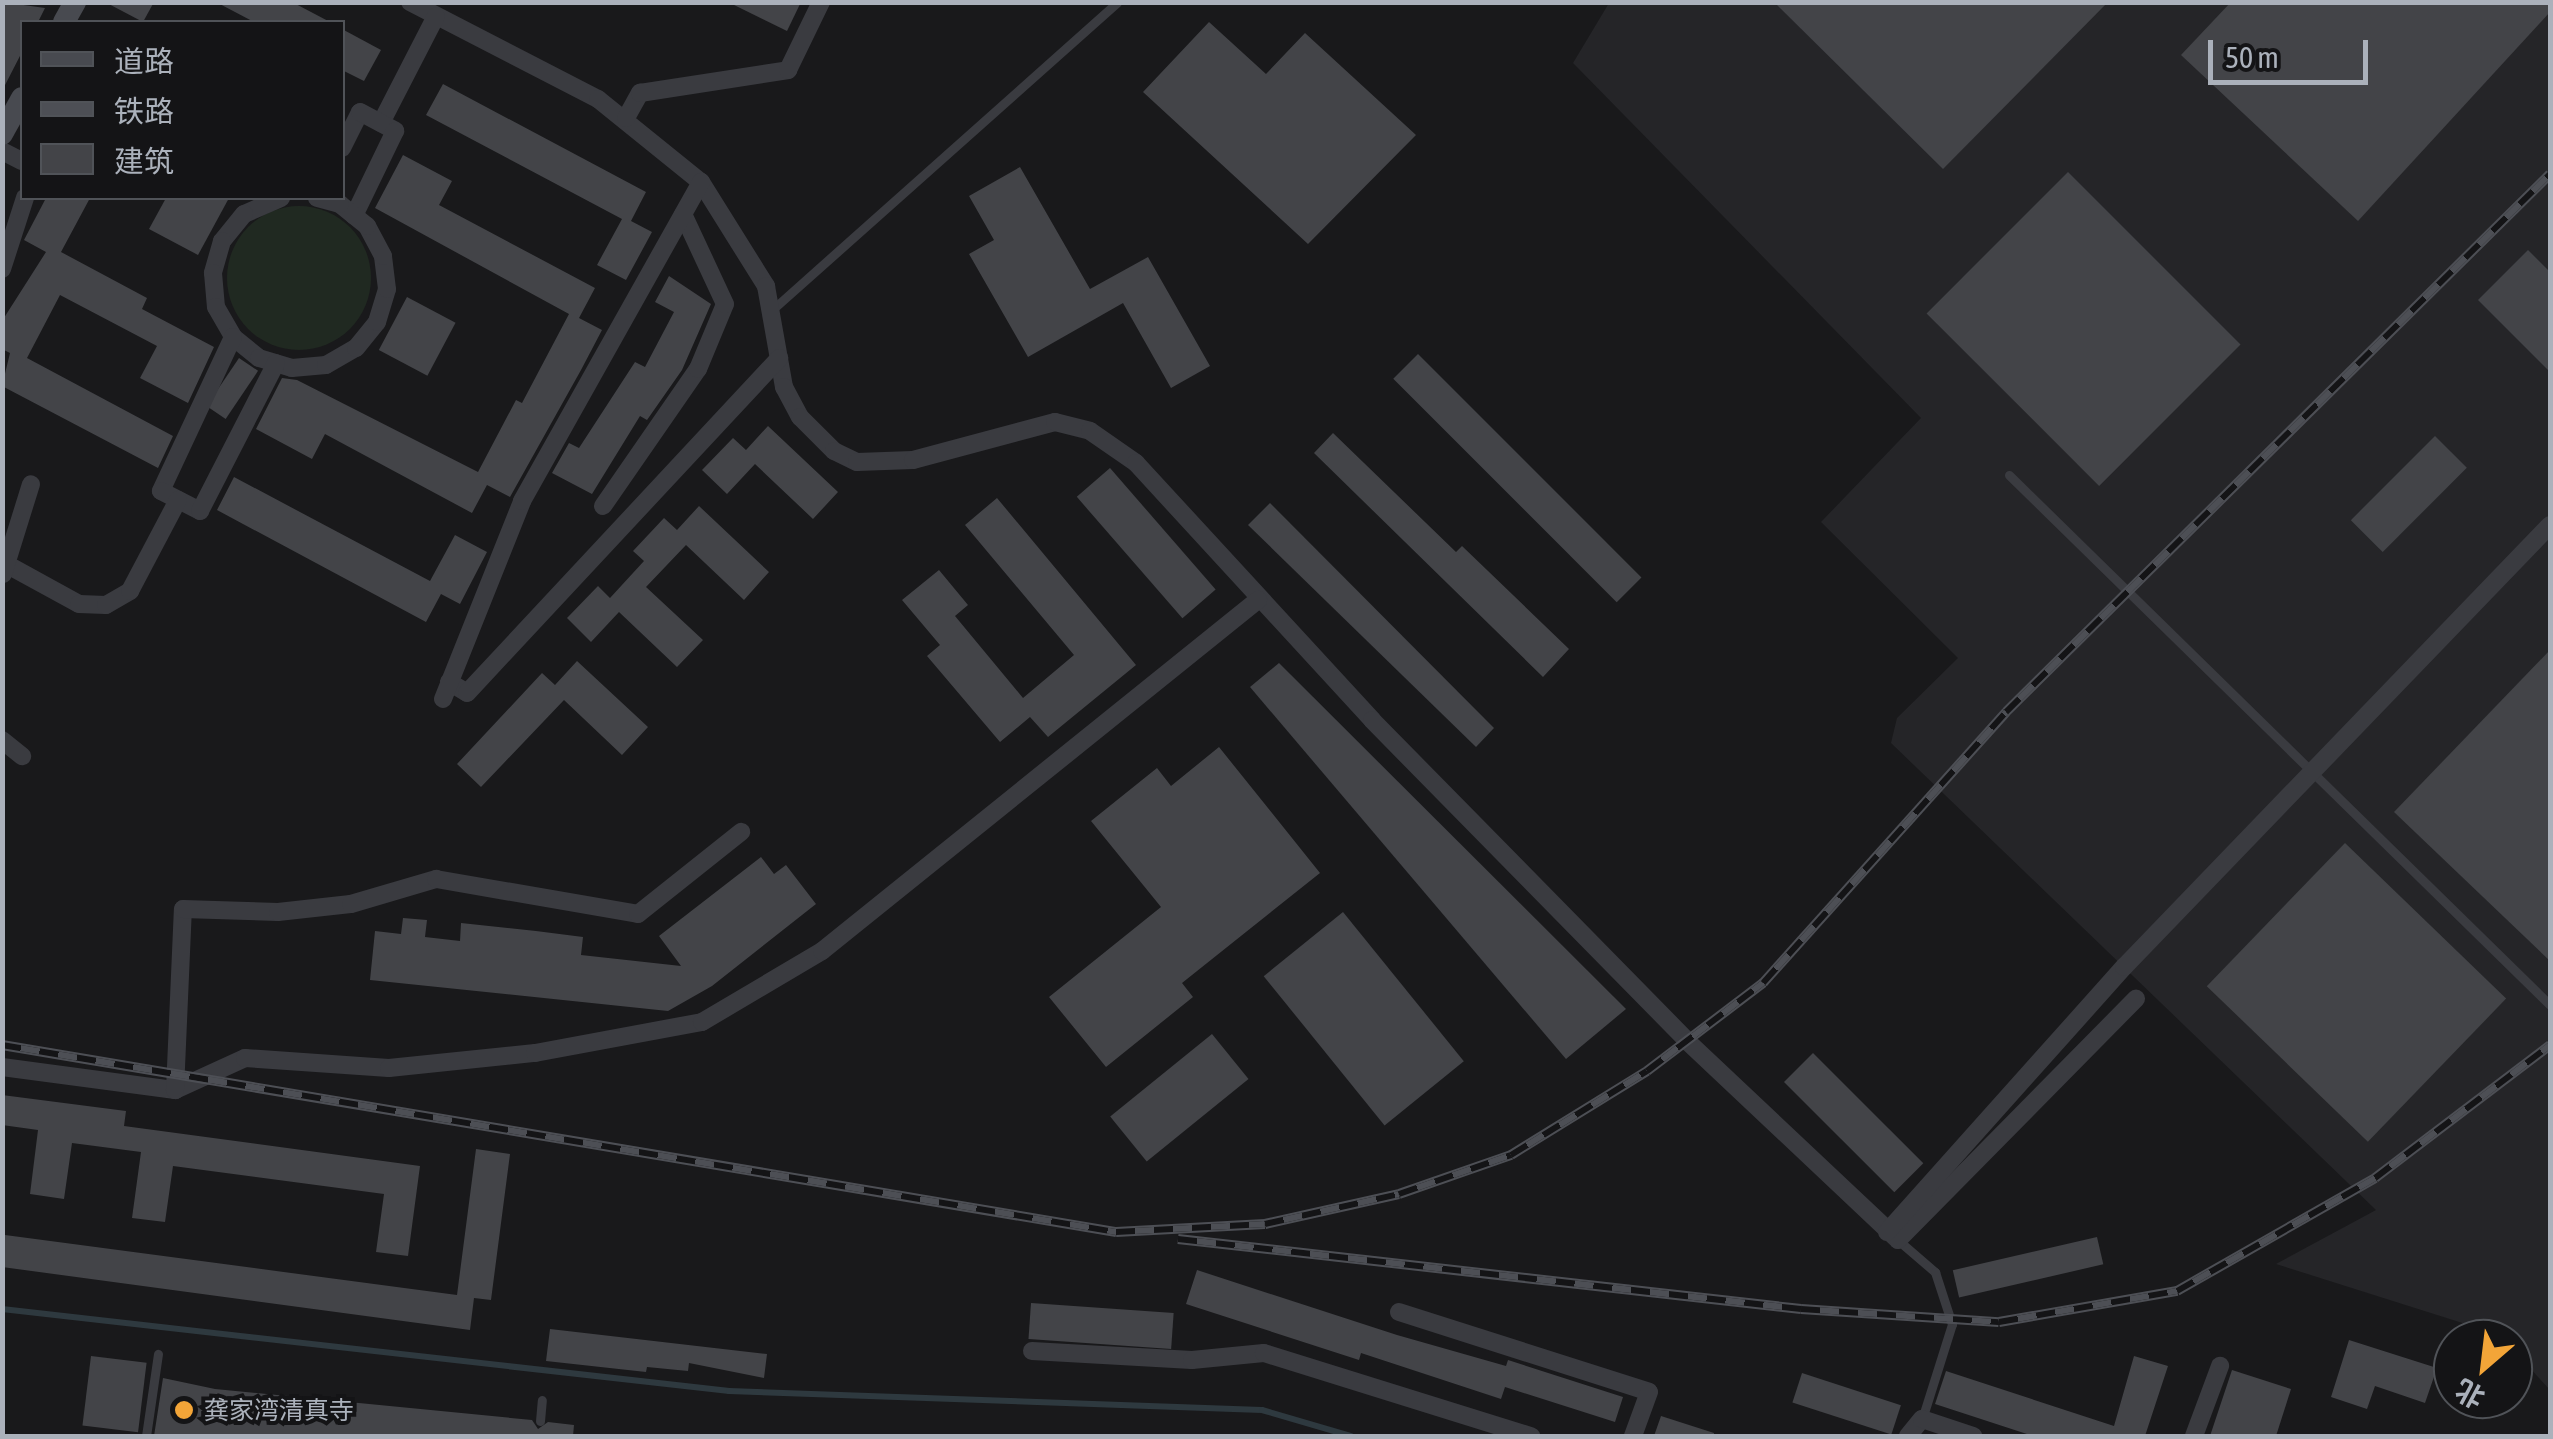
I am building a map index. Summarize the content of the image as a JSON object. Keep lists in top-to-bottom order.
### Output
{
  "places": ["龚家湾清真寺"],
  "legend": ["道路", "铁路", "建筑"],
  "scale_bar": "50 m",
  "north": "bottom left"
}
